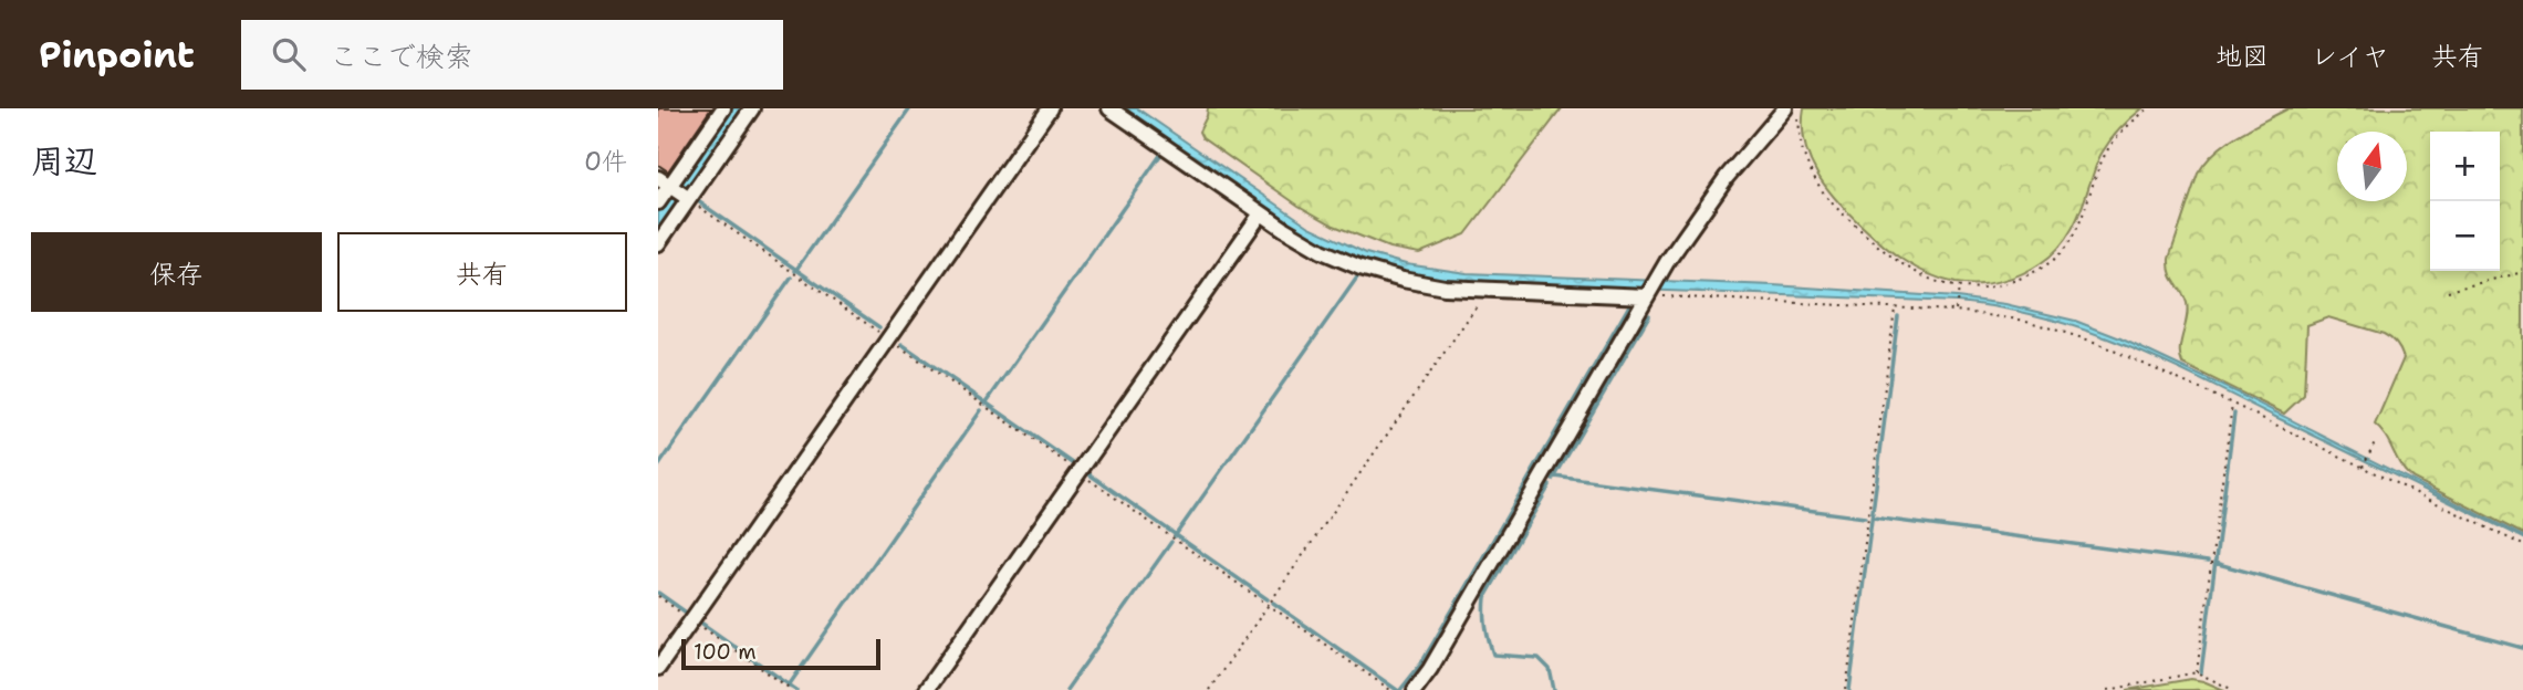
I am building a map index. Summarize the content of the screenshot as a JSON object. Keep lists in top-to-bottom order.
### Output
{
  "scale_bar": "100 m",
  "north": "top",
  "page": {
    "header": "Pinpoint",
    "search": "ここで検索",
    "nav": ["地図", "レイヤ", "共有"],
    "heading": ["周辺", "0件"],
    "map_buttons": ["+", "−"],
    "buttons": ["保存", "共有"],
    "scale": "100 m"
  }
}
